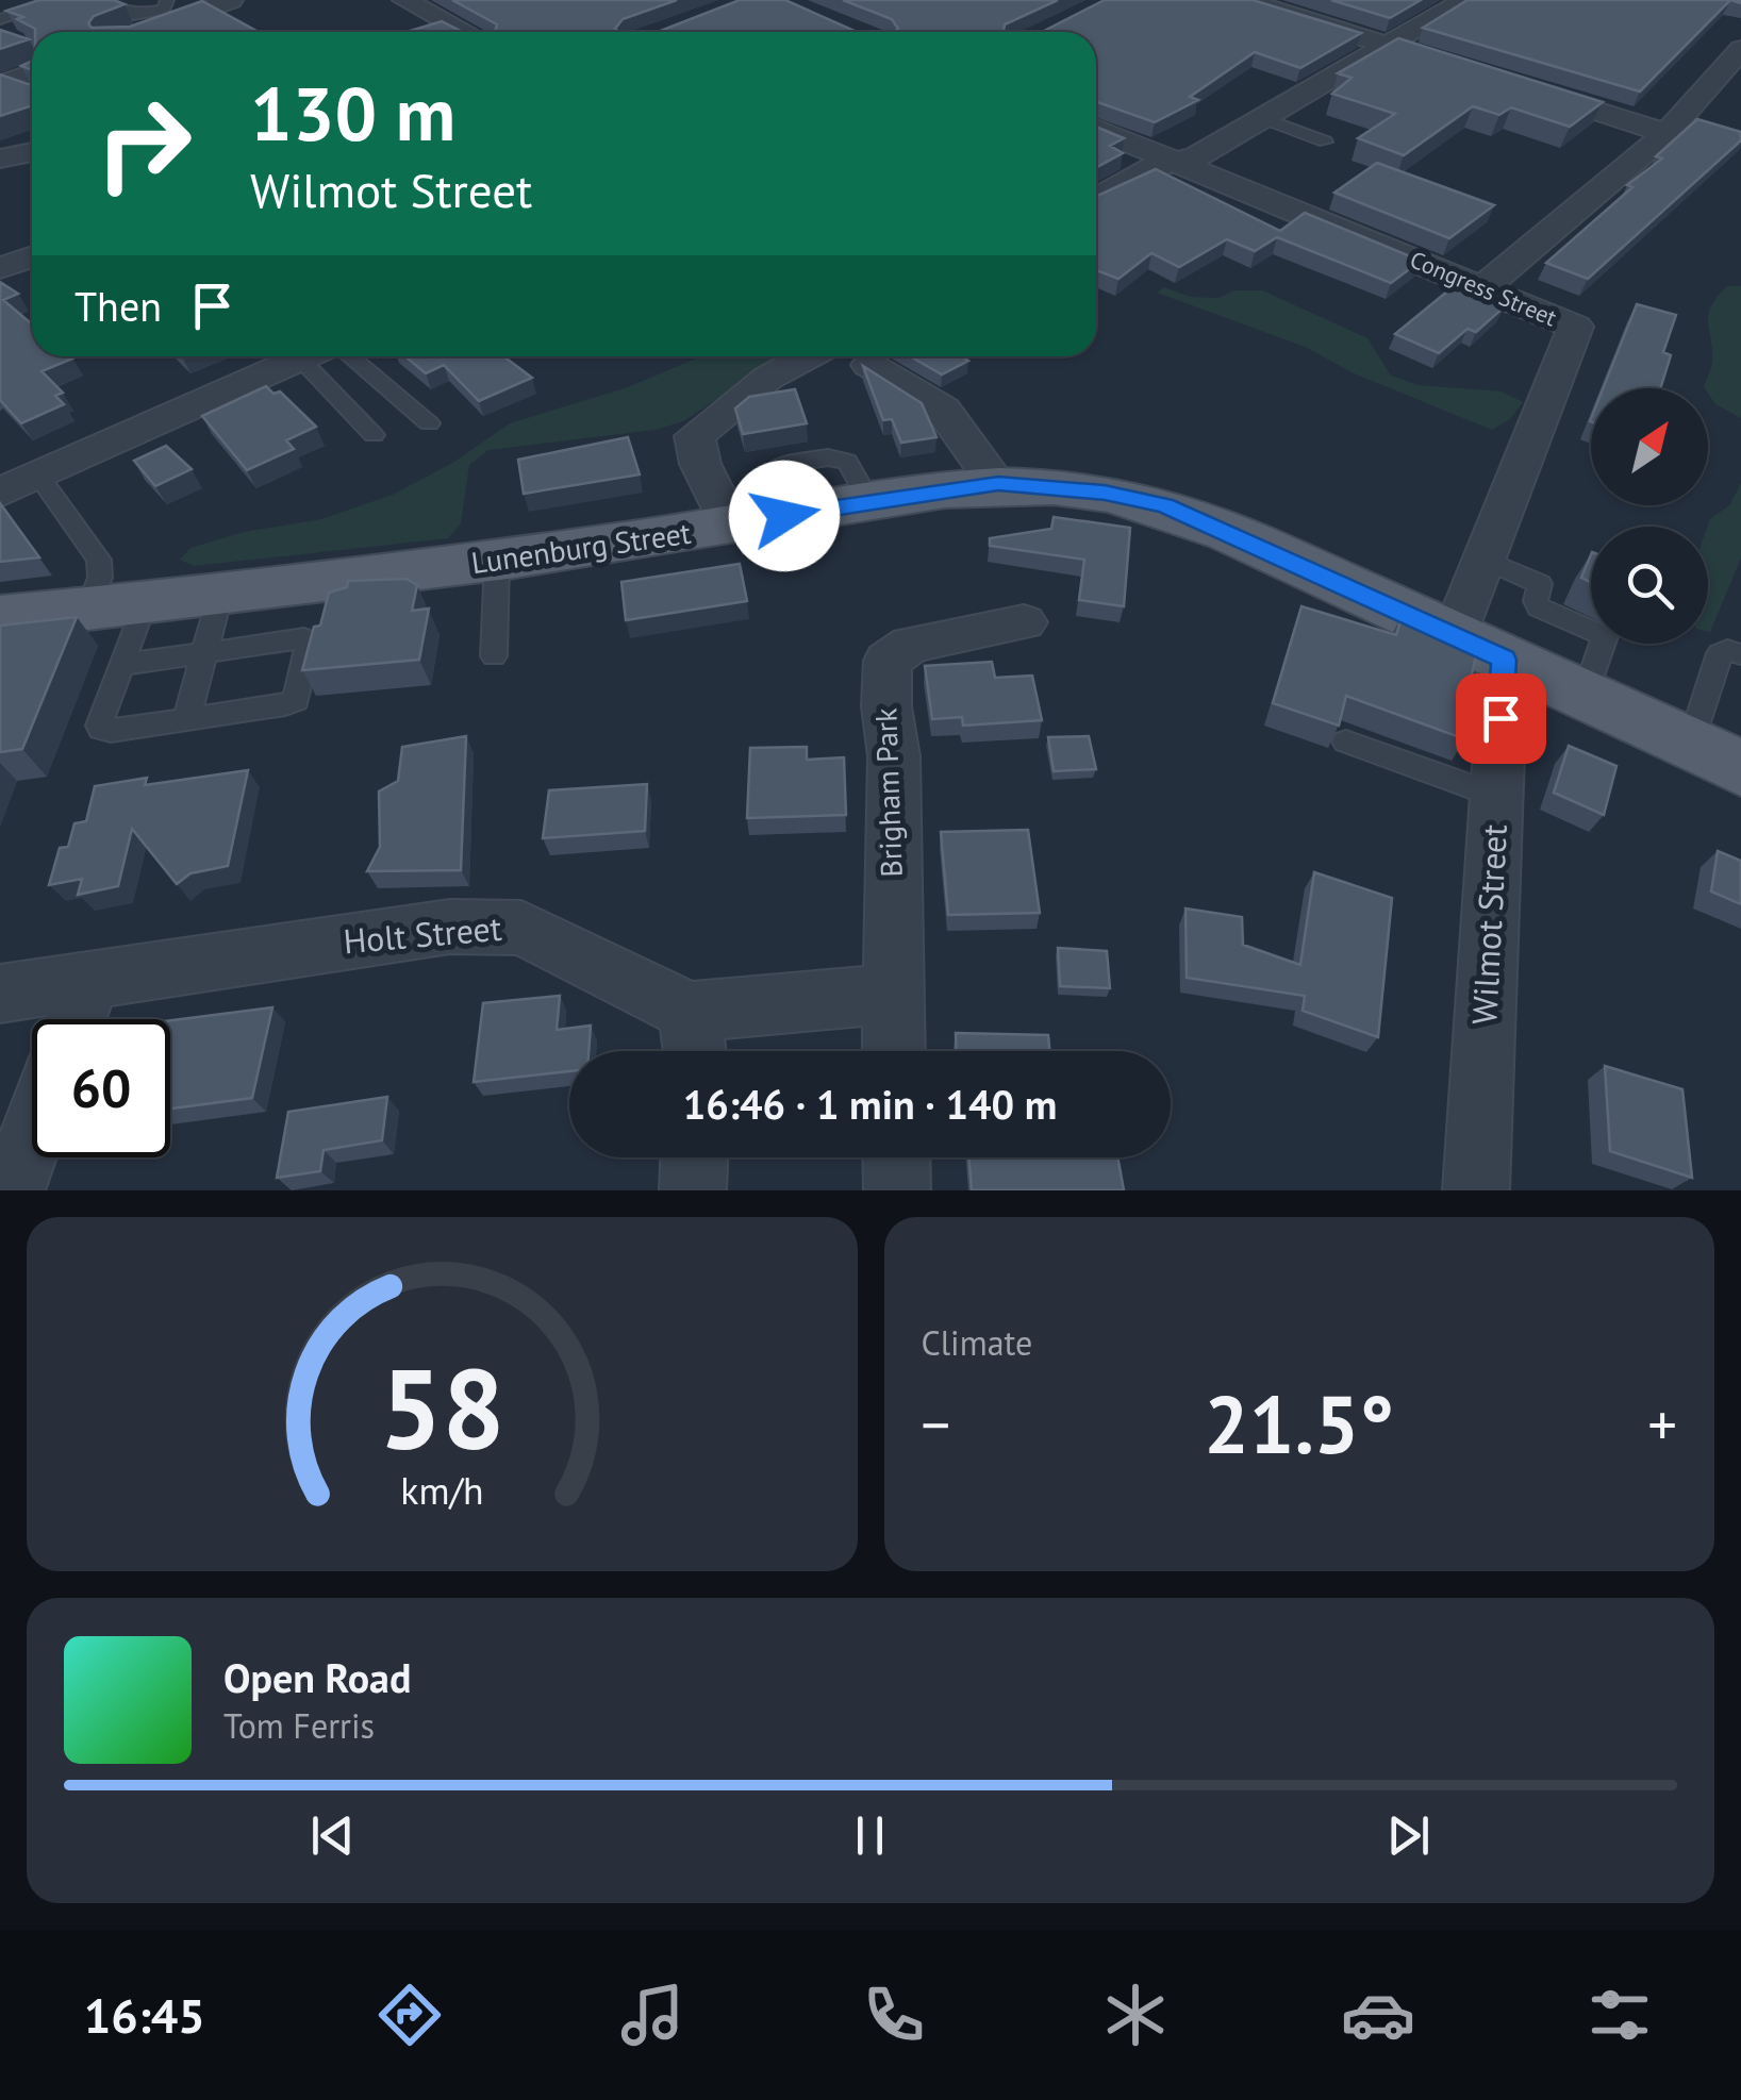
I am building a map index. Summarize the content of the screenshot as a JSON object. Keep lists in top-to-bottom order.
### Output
{
  "streets": {
    "main road": ["Lunenburg Street"],
    "street": [
      "Congress Street",
      "Brigham Park",
      "Wilmot Street",
      "Holt Street"
    ]
  },
  "crossings": [
    ["Congress Street", "Lunenburg Street"],
    ["Congress Street", "Wilmot Street"],
    ["Lunenburg Street", "Wilmot Street"],
    ["Brigham Park", "Holt Street"]
  ],
  "north": "top right",
  "page": {
    "turn": ["130 m", "Wilmot Street"],
    "then": "Then",
    "limit": "60",
    "trip": "16:46 · 1 min · 140 m",
    "tile": "Climate",
    "heat": ["−", "21.5°", "+"],
    "song": ["Open Road", "Tom Ferris"],
    "tabs": "16:45",
    "gauge": ["58", "km/h"]
  }
}
